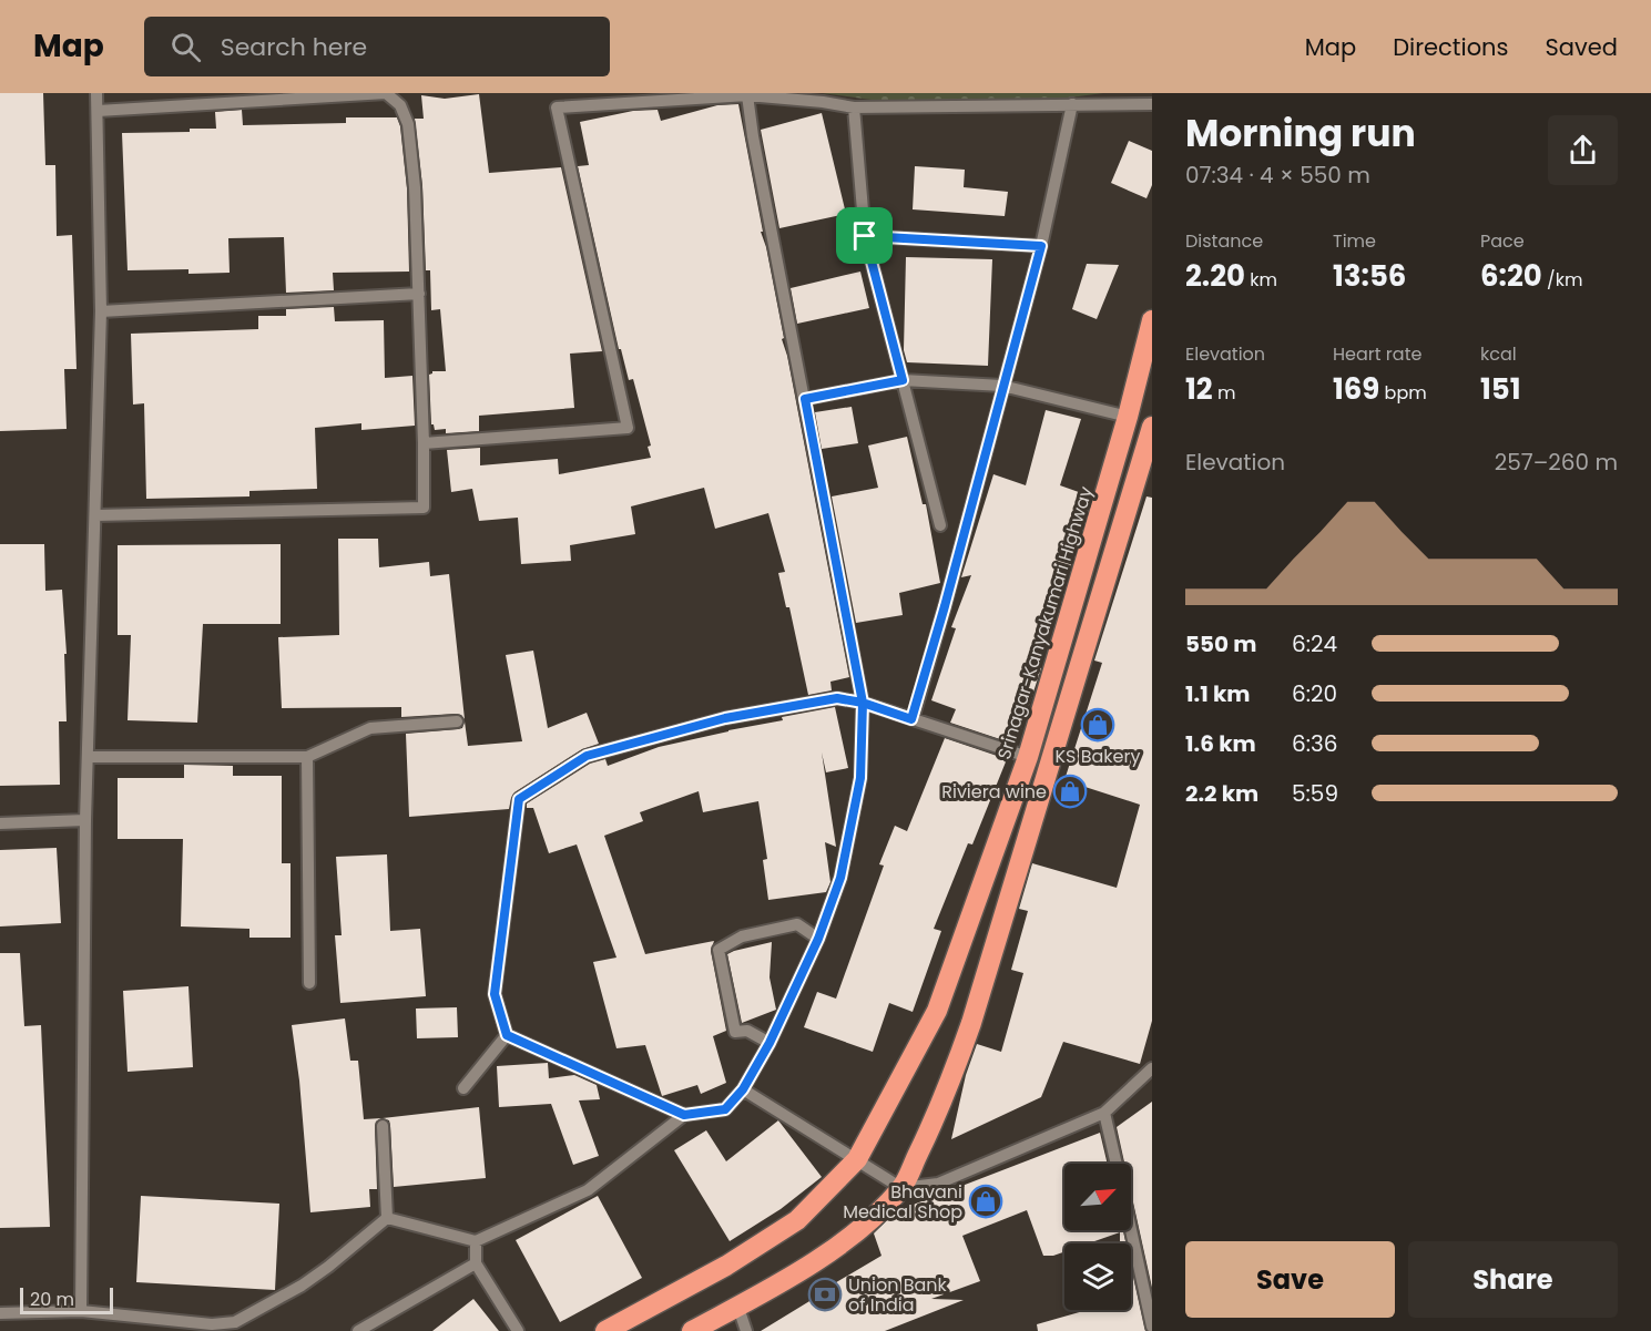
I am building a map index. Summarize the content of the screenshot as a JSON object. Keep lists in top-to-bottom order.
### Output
{
  "streets": {
    "highway": ["Srinagar-Kanyakumari Highway"]
  },
  "places": {
    "shop": ["KS Bakery", "Riviera wine", "Bhavani Medical Shop"],
    "bank": ["Union Bank of India"]
  },
  "scale_bar": "20 m",
  "north": "top right",
  "page": {
    "header": "Map",
    "search": "Search here",
    "nav": ["Map", "Directions", "Saved"],
    "heading": ["Morning run", "07:34 · 4 × 550 m"],
    "stats": [
      ["Distance", "2.20 km"],
      ["Time", "13:56"],
      ["Pace", "6:20 /km"],
      ["Elevation", "12 m"],
      ["Heart rate", "169 bpm"],
      ["kcal", "151"]
    ],
    "chart": ["Elevation", "257–260 m"],
    "list": [
      {
        "name": "550 m",
        "note": "6:24"
      },
      {
        "name": "1.1 km",
        "note": "6:20"
      },
      {
        "name": "1.6 km",
        "note": "6:36"
      },
      {
        "name": "2.2 km",
        "note": "5:59"
      }
    ],
    "buttons": ["Save", "Share"],
    "scale": "20 m"
  }
}
